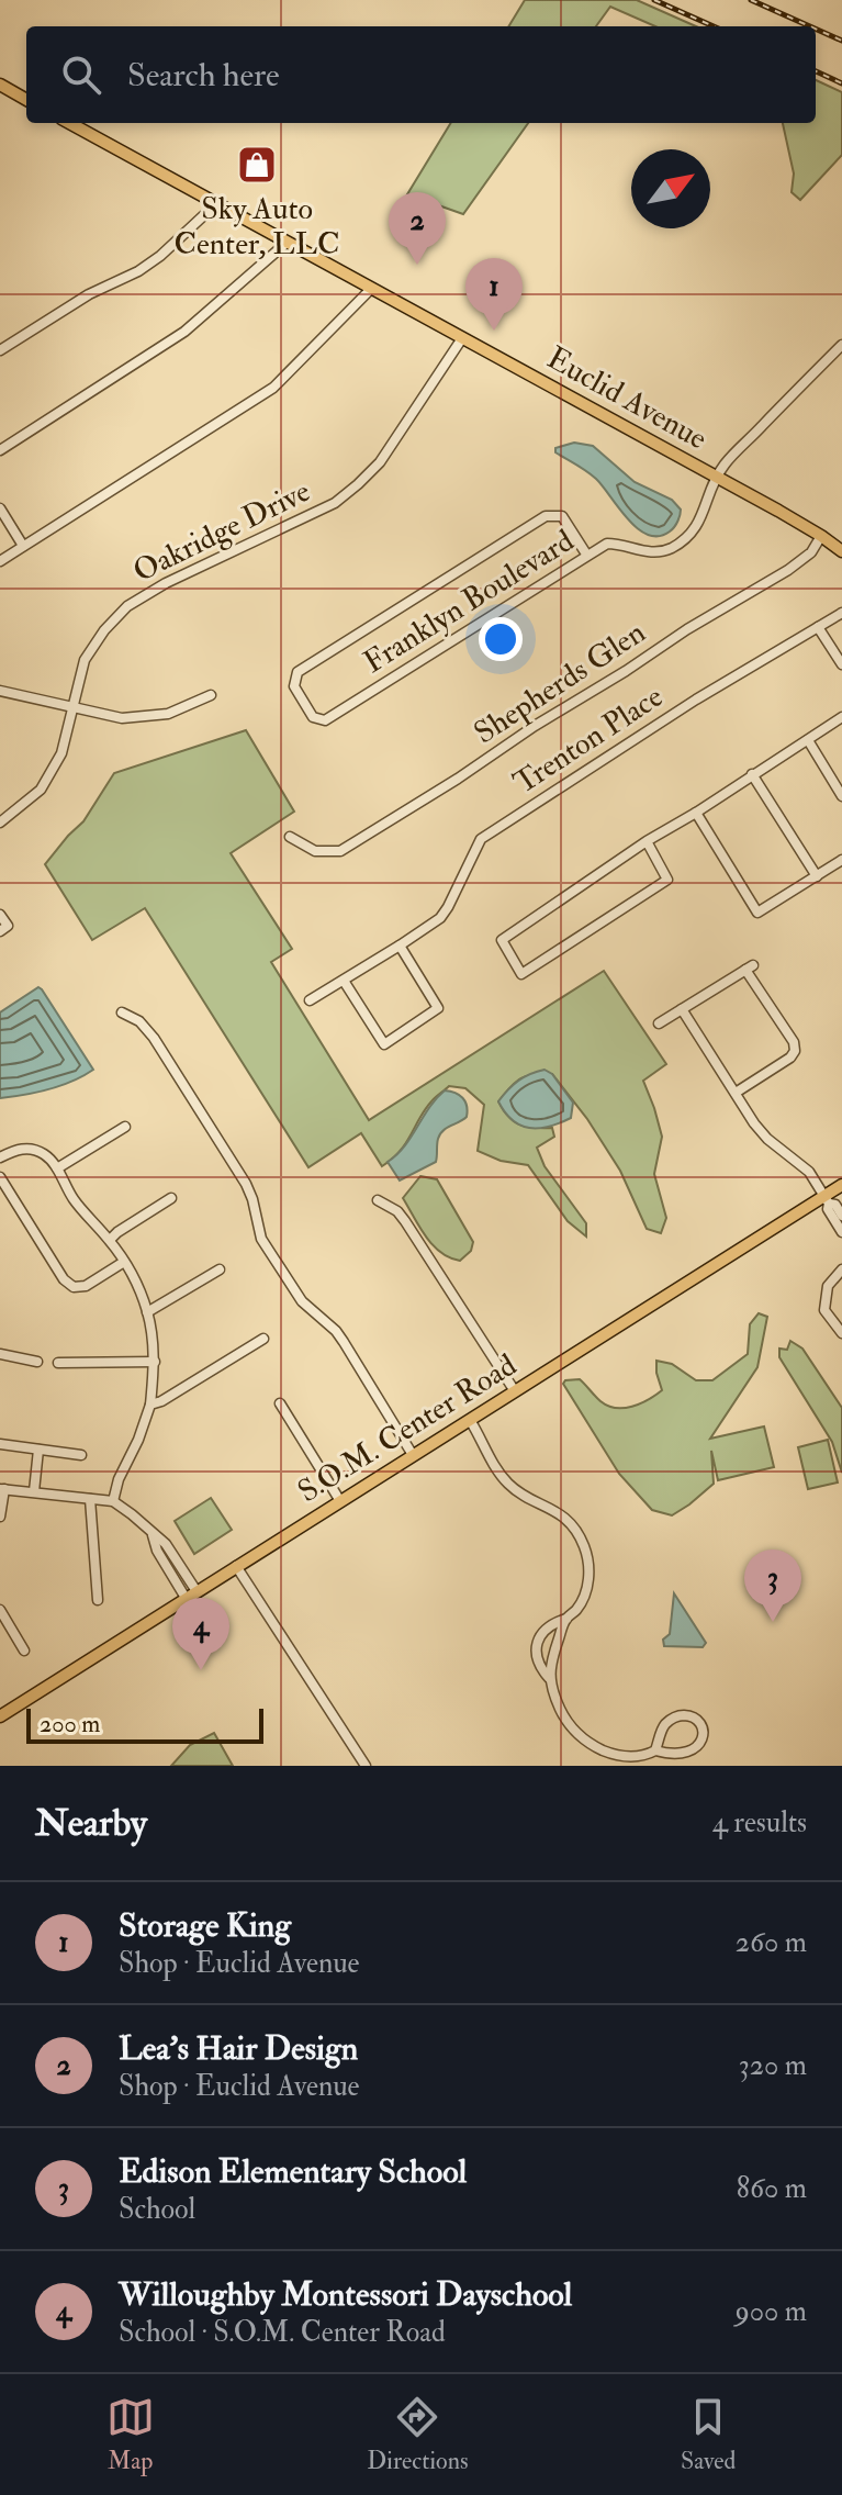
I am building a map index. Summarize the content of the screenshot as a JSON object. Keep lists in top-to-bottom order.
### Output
{
  "streets": {
    "main road": ["Euclid Avenue", "S.O.M. Center Road"],
    "street": [
      "Oakridge Drive",
      "Franklyn Boulevard",
      "Shepherds Glen",
      "Trenton Place"
    ]
  },
  "crossings": [
    ["Euclid Avenue", "Oakridge Drive"],
    ["Euclid Avenue", "Franklyn Boulevard"],
    ["Euclid Avenue", "Shepherds Glen"]
  ],
  "places": {
    "shop": ["Sky Auto Center, LLC"]
  },
  "scale_bar": "200 m",
  "north": "top right",
  "page": {
    "search": "Search here",
    "pins": [
      "2",
      "1",
      "3",
      "4"
    ],
    "scale": "200 m",
    "heading": ["Nearby", "4 results"],
    "list": [
      {
        "mark": "1",
        "name": "Storage King",
        "note": "Shop · Euclid Avenue",
        "value": "260 m"
      },
      {
        "mark": "2",
        "name": "Lea's Hair Design",
        "note": "Shop · Euclid Avenue",
        "value": "320 m"
      },
      {
        "mark": "3",
        "name": "Edison Elementary School",
        "note": "School",
        "value": "860 m"
      },
      {
        "mark": "4",
        "name": "Willoughby Montessori Dayschool",
        "note": "School · S.O.M. Center Road",
        "value": "900 m"
      }
    ],
    "nav": ["Map", "Directions", "Saved"]
  }
}
